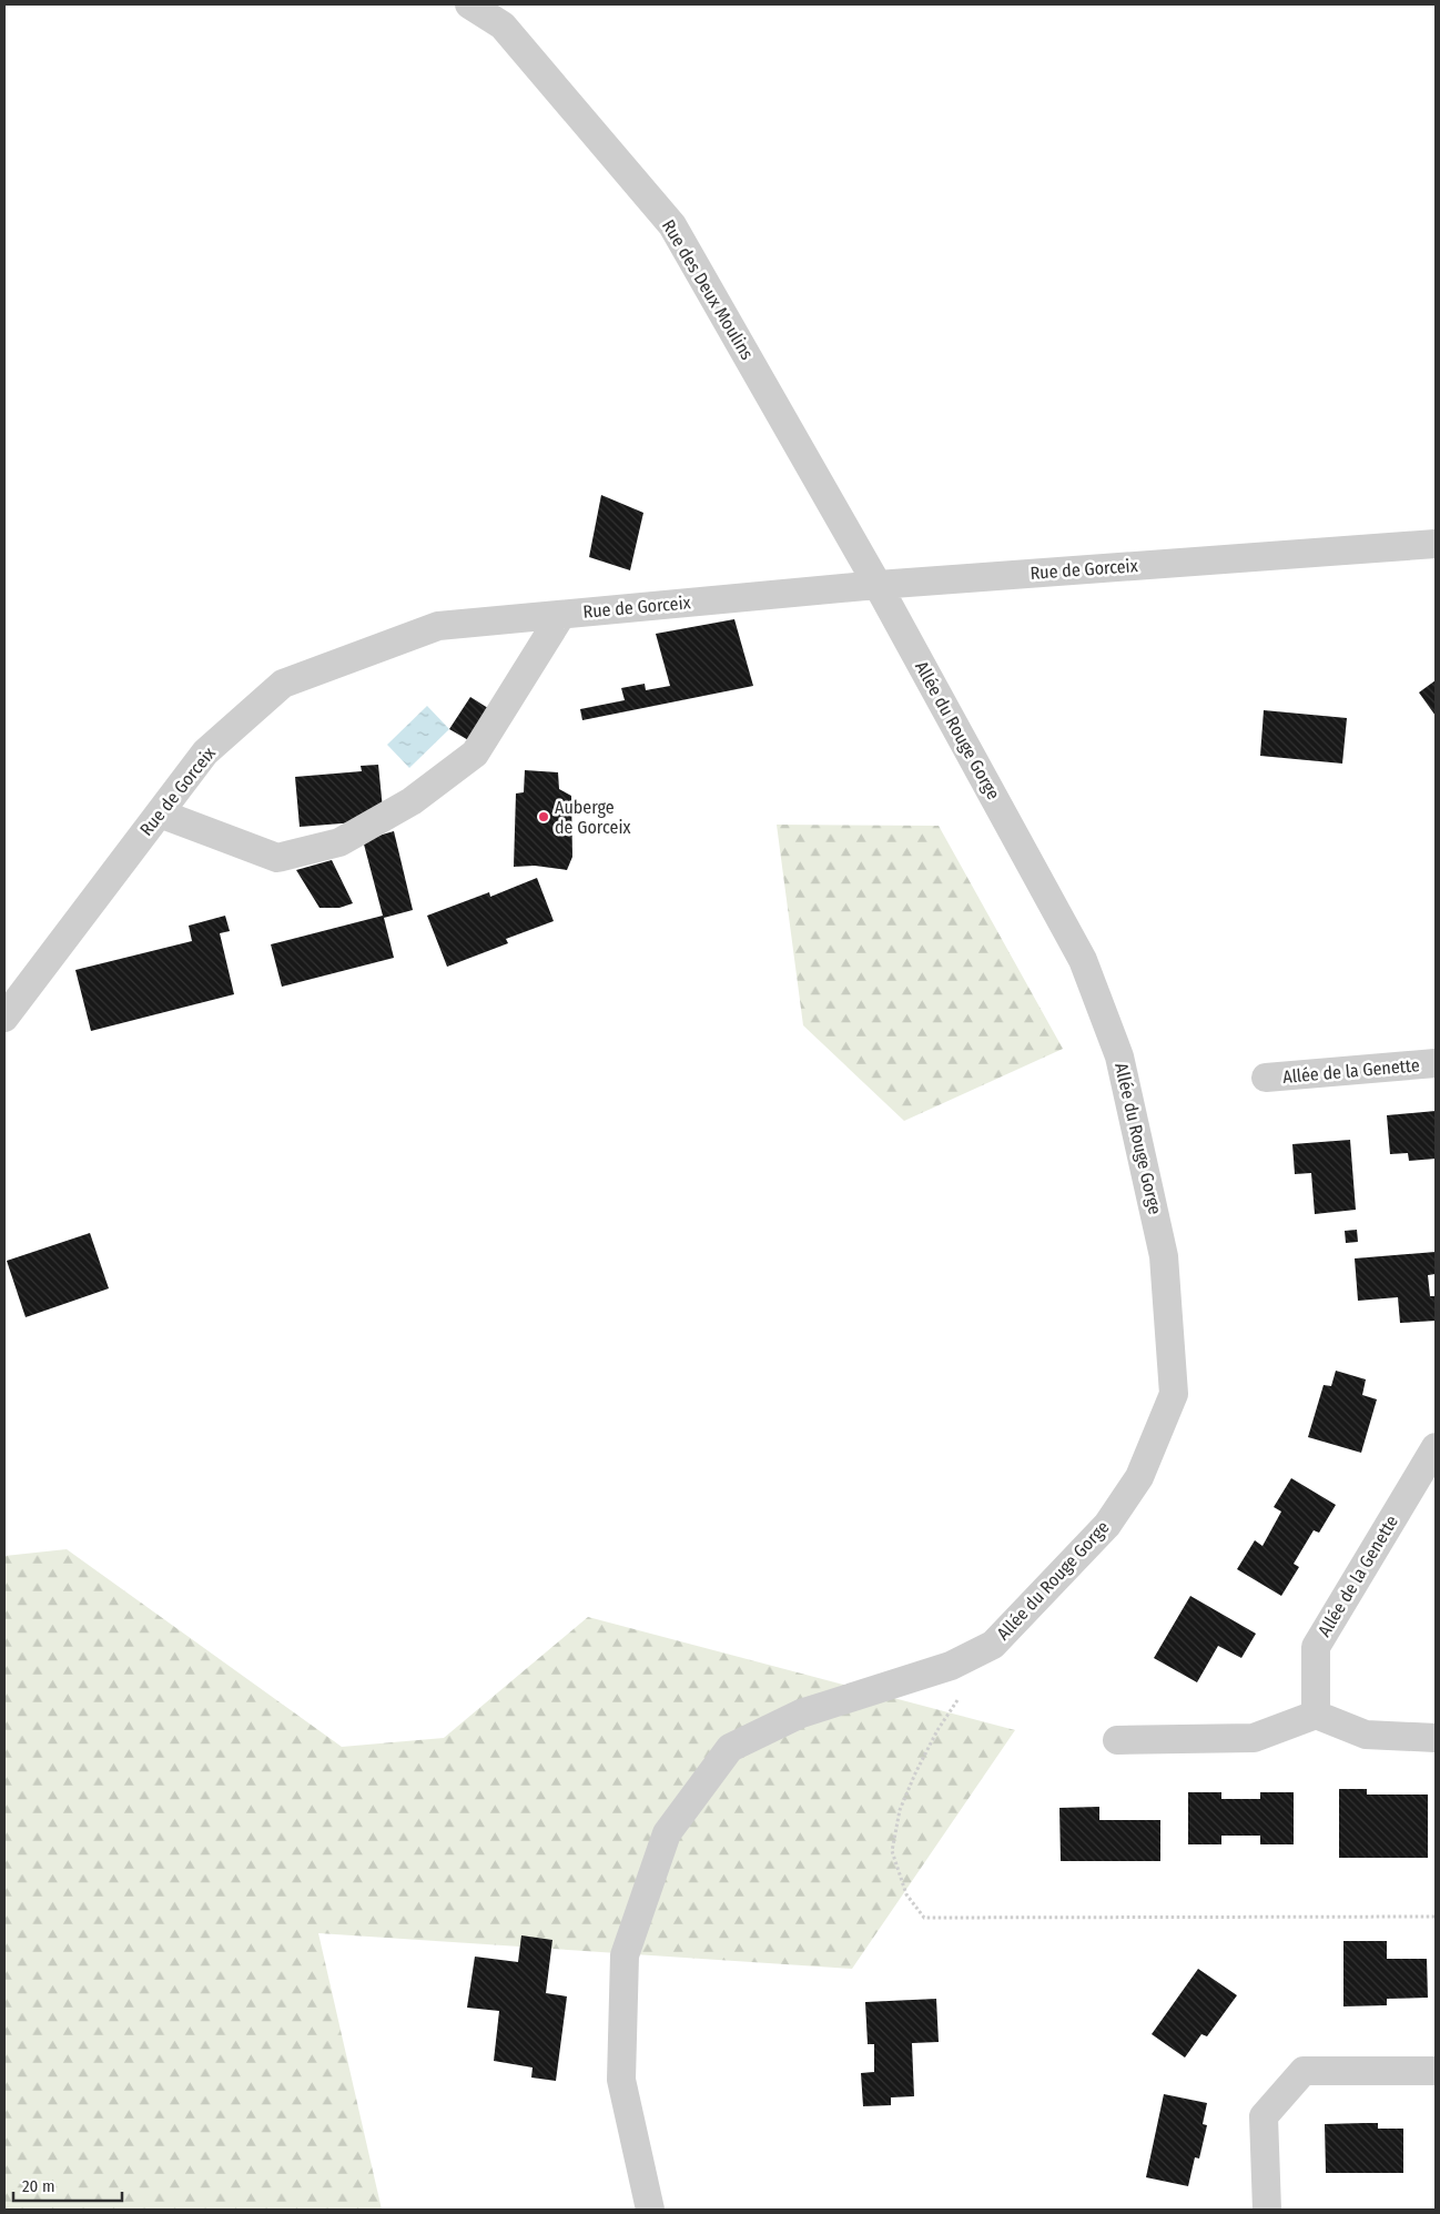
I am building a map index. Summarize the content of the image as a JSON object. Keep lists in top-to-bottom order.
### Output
{
  "streets": {
    "street": [
      "Rue des Deux Moulins",
      "Rue de Gorceix",
      "Allée du Rouge Gorge",
      "Allée de la Genette"
    ]
  },
  "crossings": [
    ["Rue des Deux Moulins", "Rue de Gorceix"],
    ["Rue des Deux Moulins", "Allée du Rouge Gorge"],
    ["Rue de Gorceix", "Allée du Rouge Gorge"]
  ],
  "places": ["Auberge de Gorceix"],
  "scale_bar": "20 m"
}
